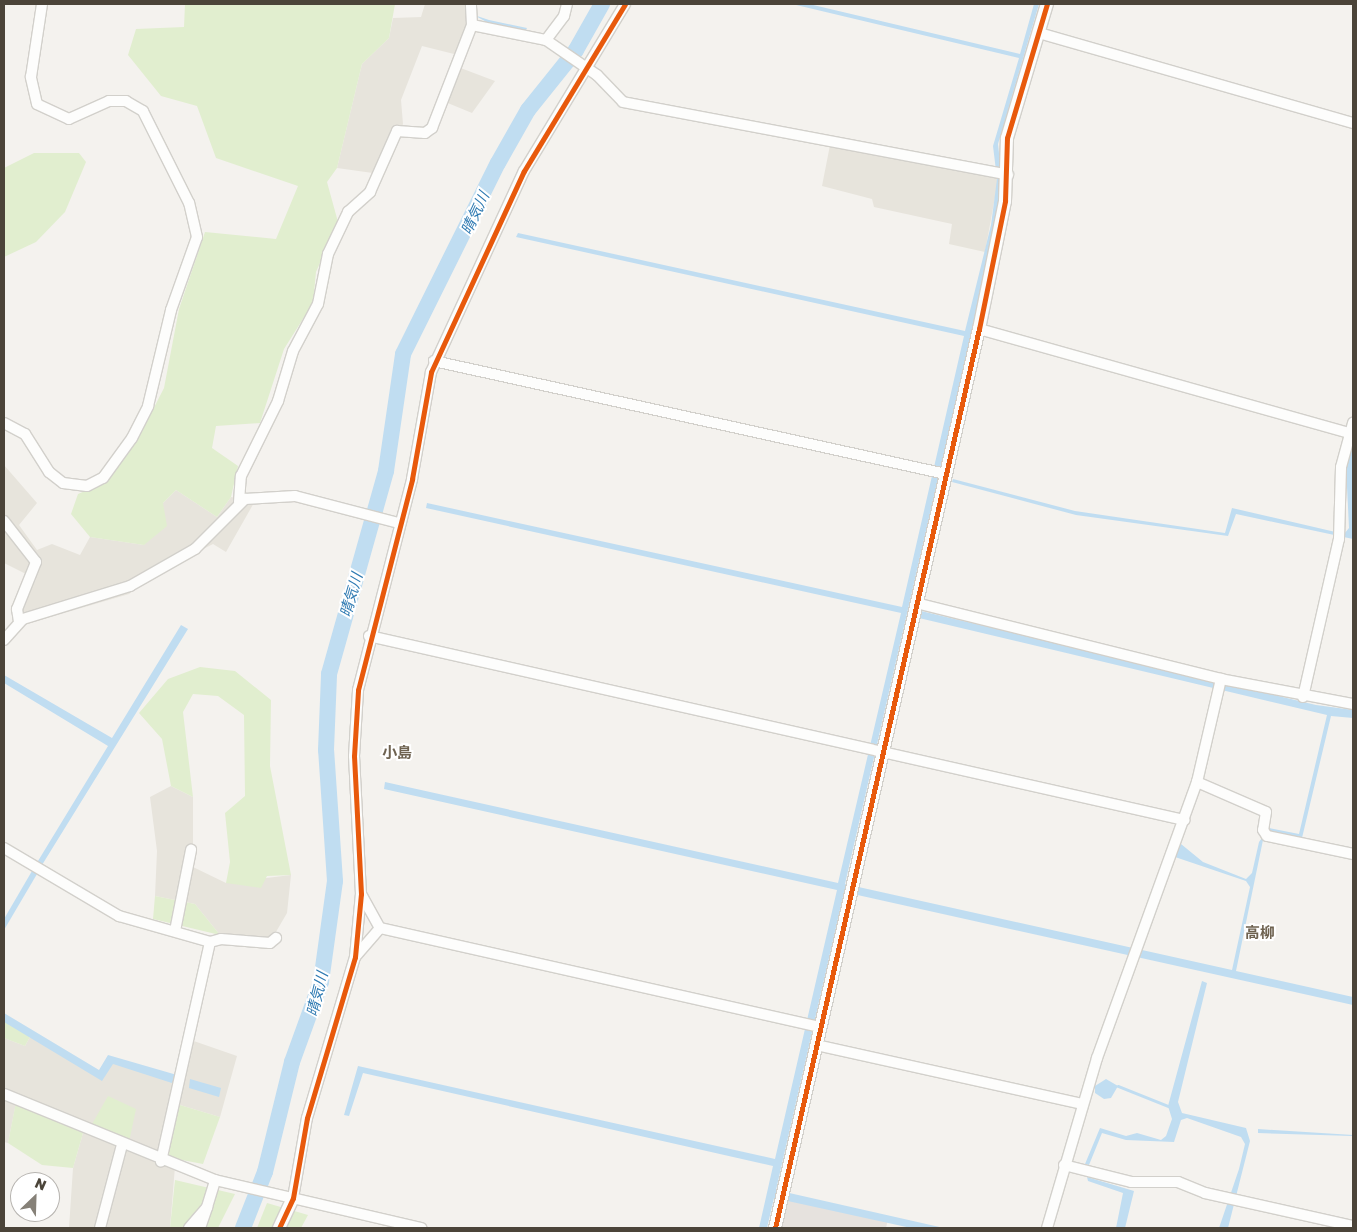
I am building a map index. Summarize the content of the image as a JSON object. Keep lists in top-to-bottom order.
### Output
{
  "districts": ["小島", "高柳"],
  "water": ["晴気川"],
  "north": "top right"
}
